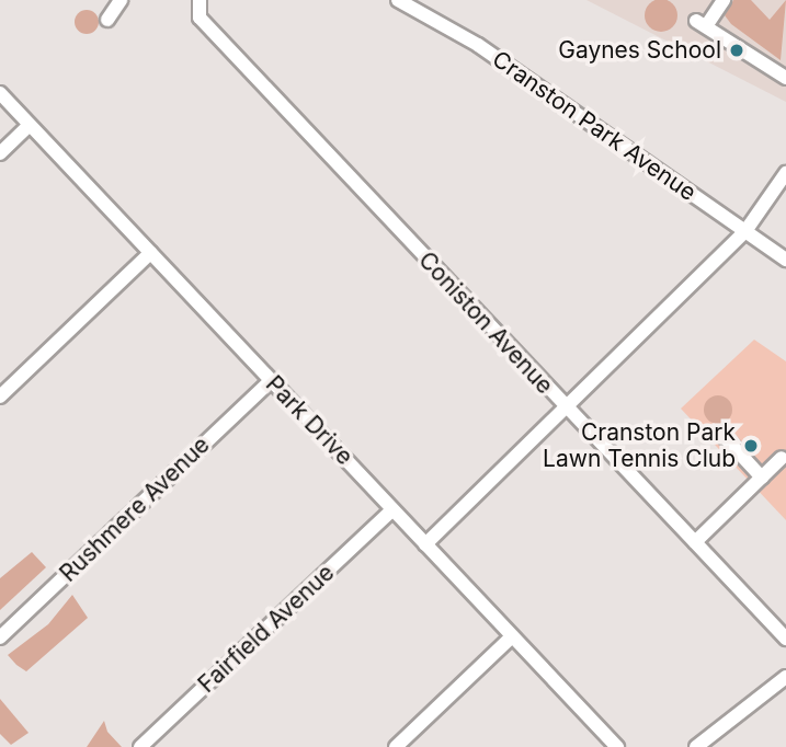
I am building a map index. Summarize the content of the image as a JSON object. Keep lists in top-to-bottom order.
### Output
{
  "streets": {
    "street": [
      "Cranston Park Avenue",
      "Coniston Avenue",
      "Park Drive",
      "Rushmere Avenue",
      "Fairfield Avenue"
    ]
  },
  "crossings": [
    ["Park Drive", "Rushmere Avenue"],
    ["Park Drive", "Fairfield Avenue"]
  ],
  "places": ["Gaynes School", "Cranston Park Lawn Tennis Club"]
}
